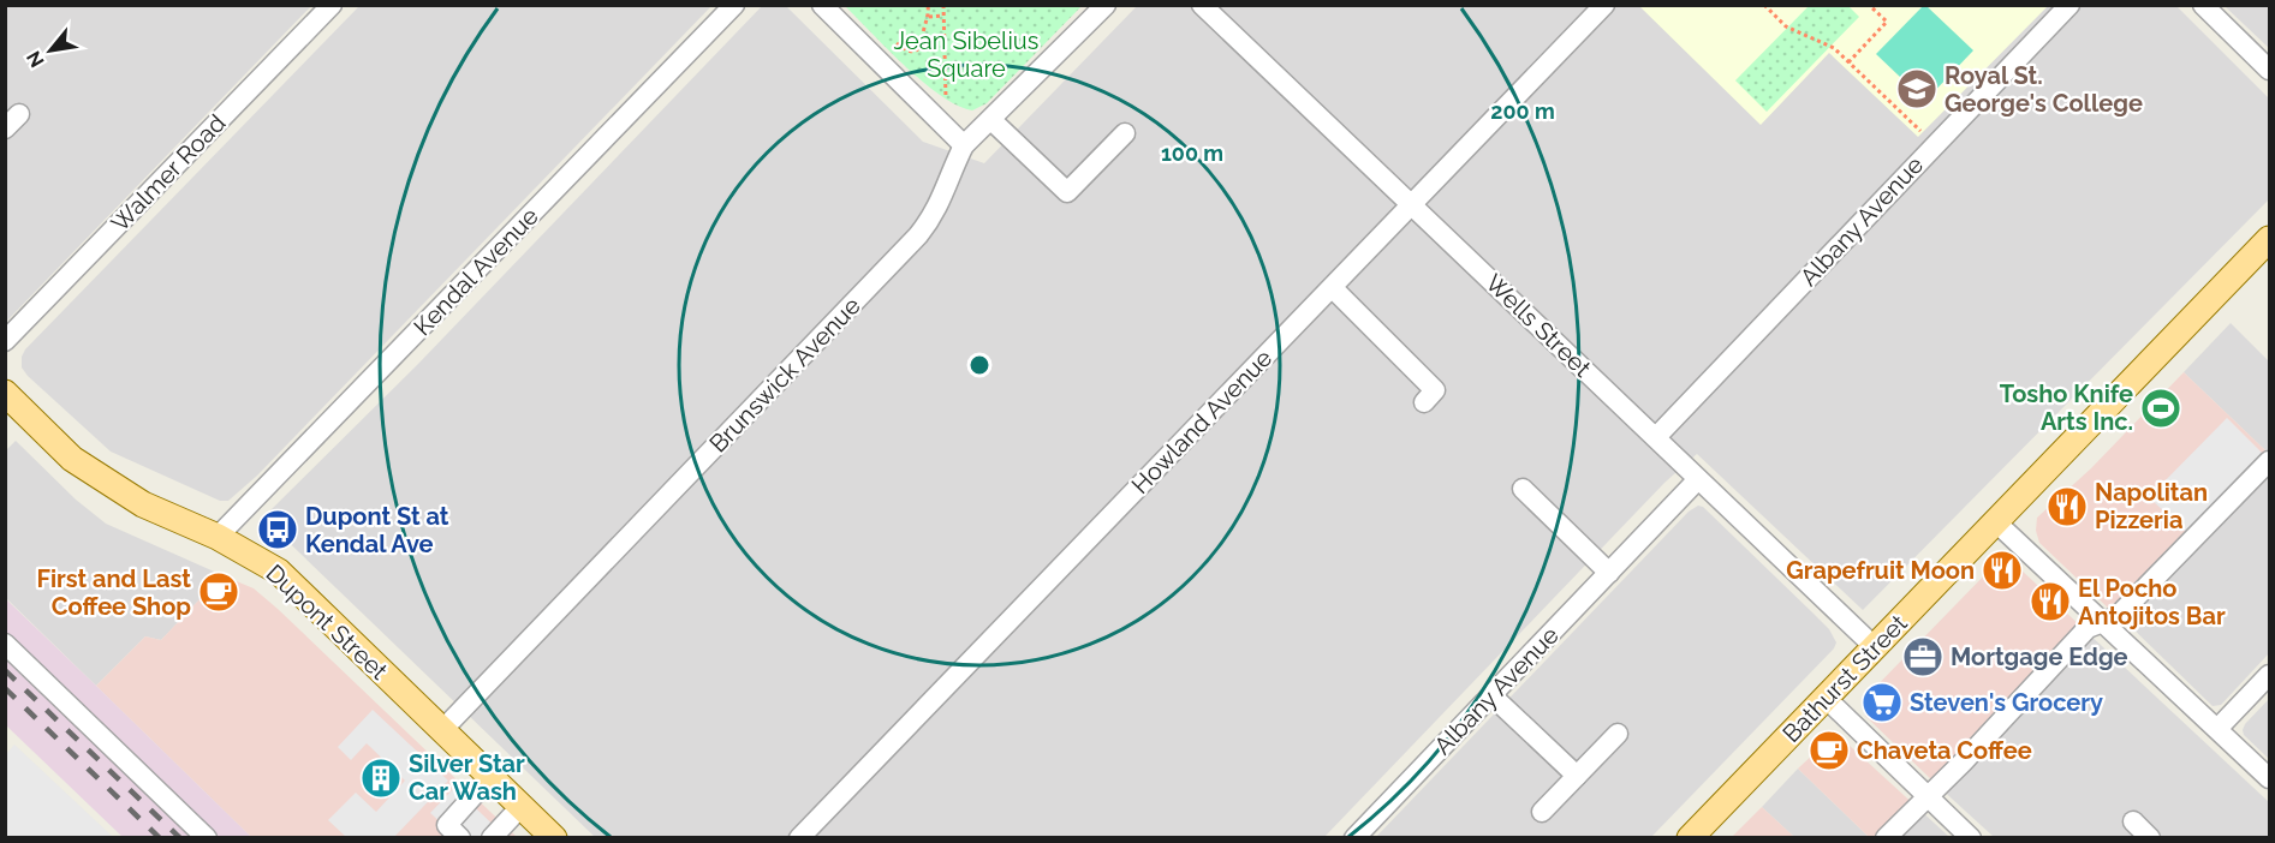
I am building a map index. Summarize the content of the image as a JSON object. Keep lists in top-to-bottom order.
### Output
{
  "streets": {
    "main road": ["Dupont Street", "Bathurst Street"],
    "street": [
      "Walmer Road",
      "Albany Avenue",
      "Kendal Avenue",
      "Wells Street",
      "Brunswick Avenue",
      "Howland Avenue"
    ]
  },
  "crossings": [
    ["Albany Avenue", "Wells Street"],
    ["Kendal Avenue", "Dupont Street"],
    ["Wells Street", "Howland Avenue"],
    ["Wells Street", "Bathurst Street"],
    ["Brunswick Avenue", "Dupont Street"]
  ],
  "parks": ["Jean Sibelius Square"],
  "places": {
    "school or university": ["Royal St. George's College"],
    "sports": ["Tosho Knife Arts Inc."],
    "restaurant": ["Napolitan Pizzeria", "Grapefruit Moon", "El Pocho Antojitos Bar"],
    "bus stop": ["Dupont St at Kendal Ave"],
    "cafe": ["First and Last Coffee Shop", "Chaveta Coffee"],
    "office": ["Mortgage Edge"],
    "supermarket": ["Steven's Grocery"],
    "building": ["Silver Star Car Wash"]
  },
  "north": "bottom left",
  "rings": ["200 m", "100 m"]
}
